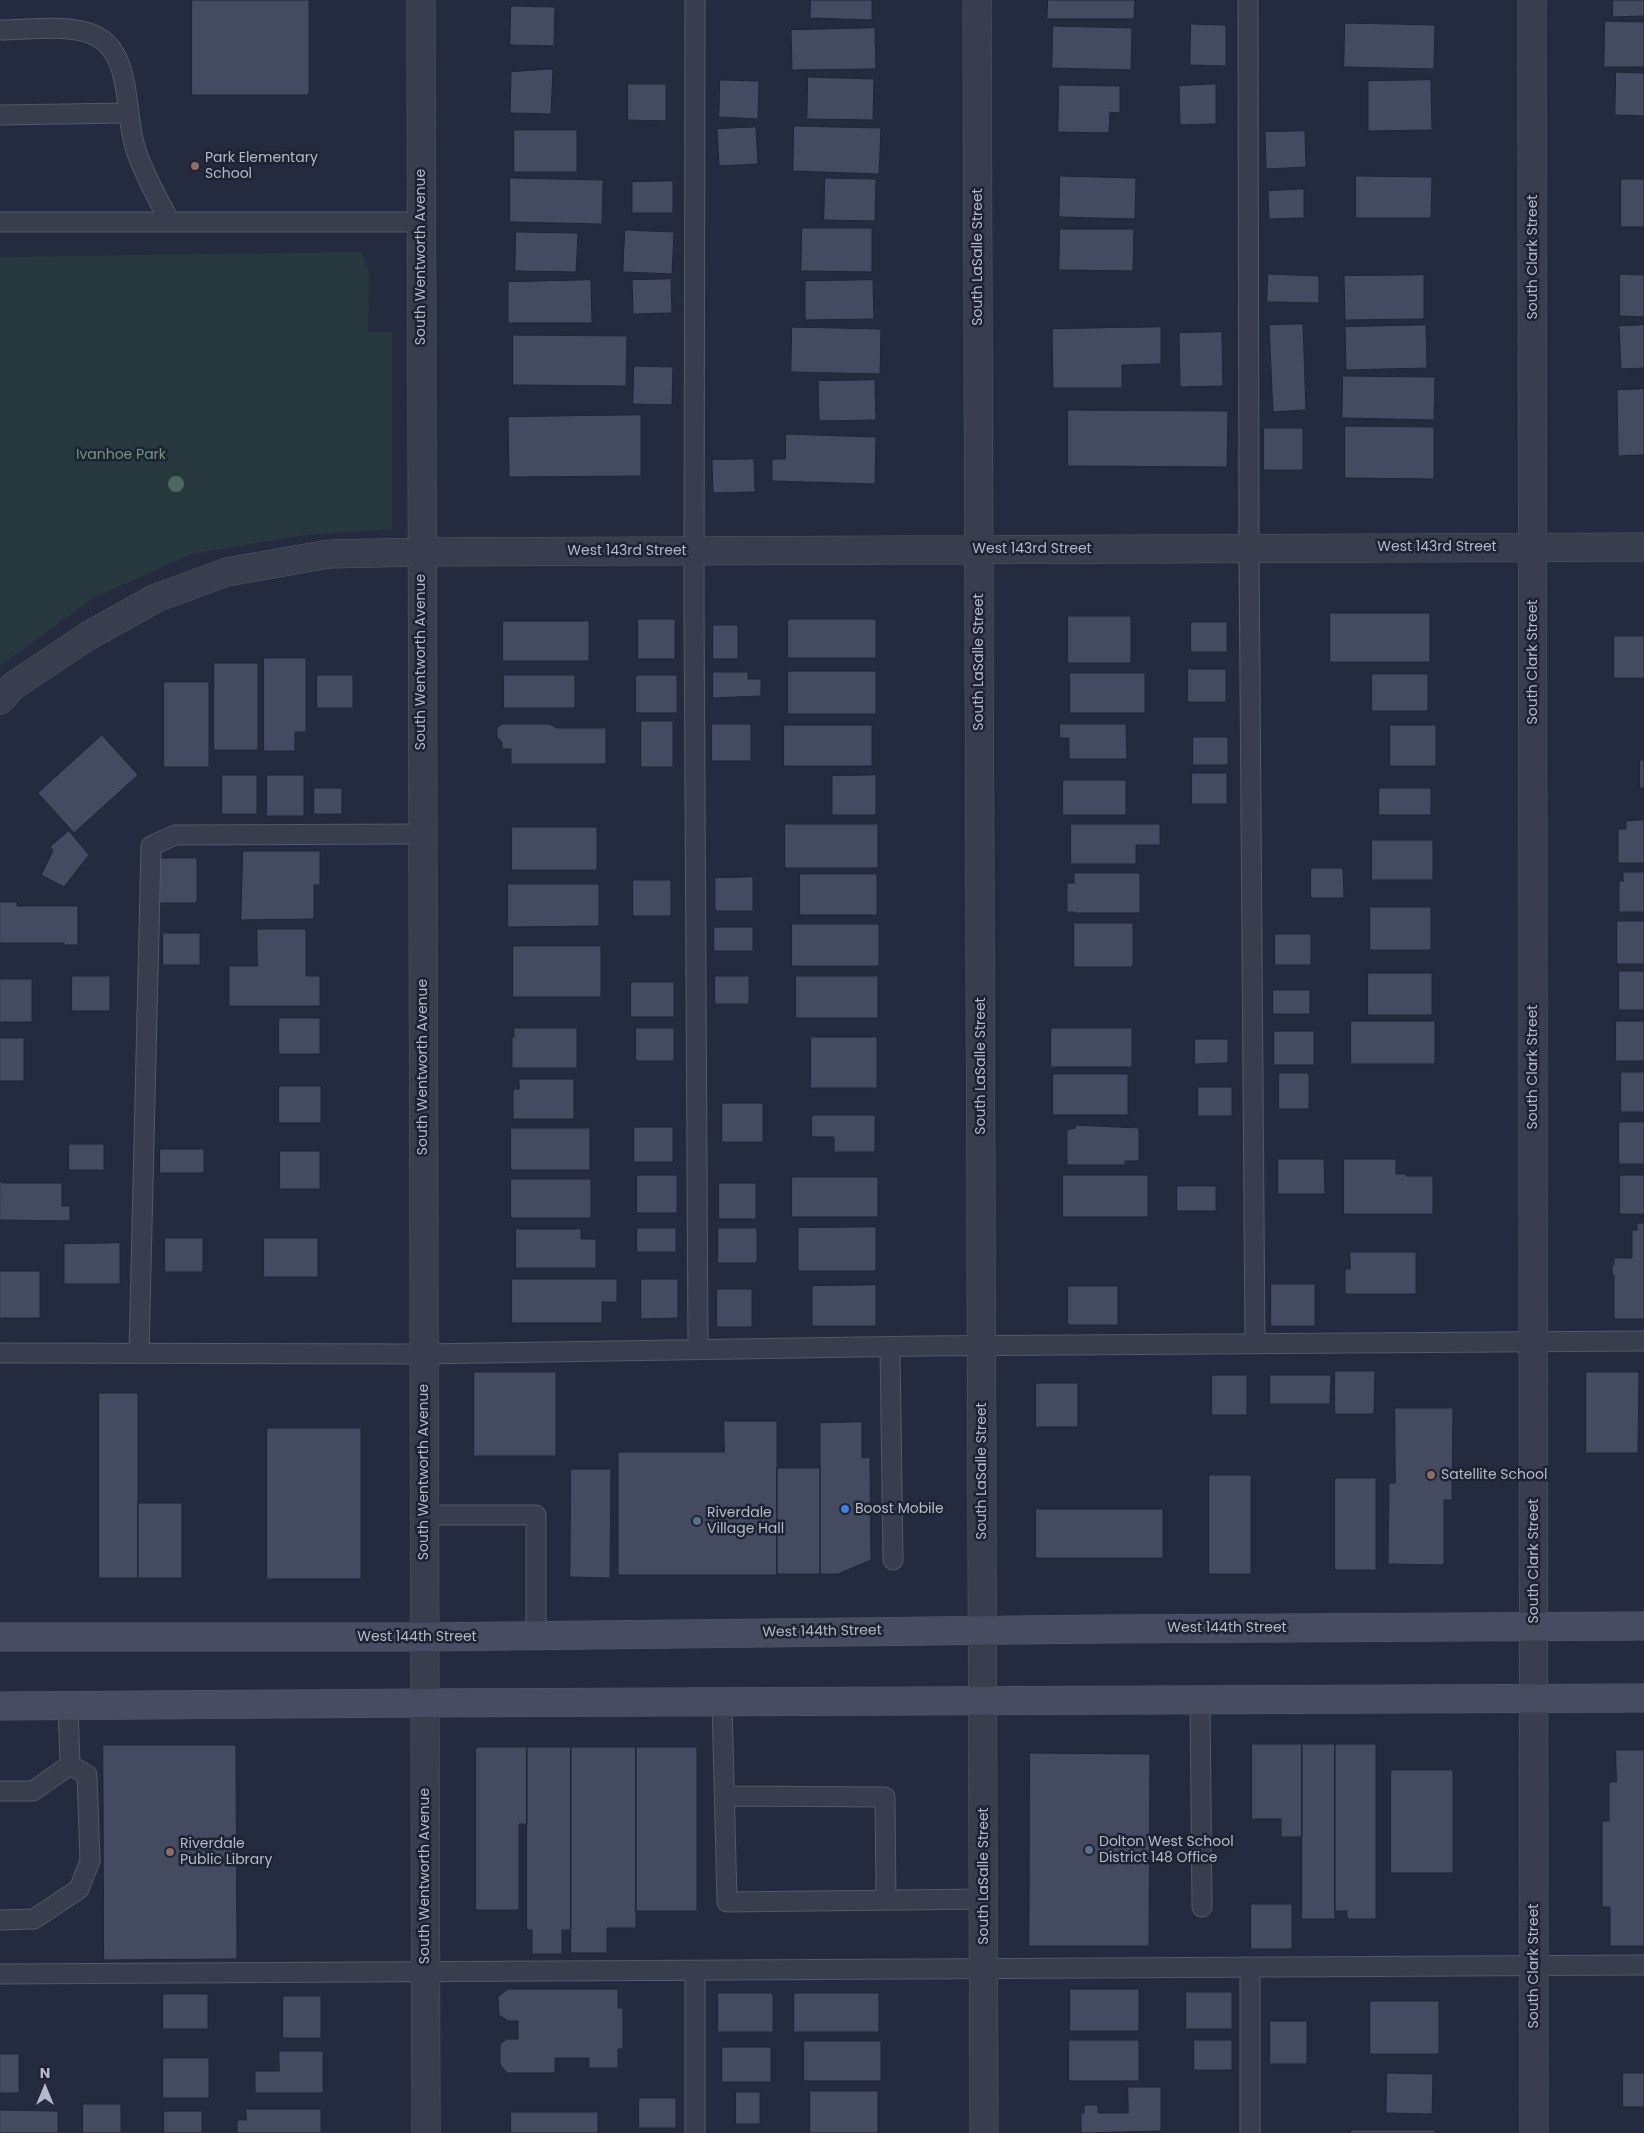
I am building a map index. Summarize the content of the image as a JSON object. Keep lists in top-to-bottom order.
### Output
{
  "streets": {
    "street": [
      "South Wentworth Avenue",
      "South LaSalle Street",
      "South Clark Street",
      "West 143rd Street",
      "West 144th Street"
    ]
  },
  "crossings": [
    ["South Wentworth Avenue", "West 143rd Street"],
    ["South Wentworth Avenue", "West 144th Street"],
    ["South LaSalle Street", "West 143rd Street"],
    ["South LaSalle Street", "West 144th Street"],
    ["South Clark Street", "West 143rd Street"],
    ["South Clark Street", "West 144th Street"]
  ],
  "parks": ["Ivanhoe Park"],
  "places": [
    "Park Elementary School",
    "Satellite School",
    "Boost Mobile",
    "Riverdale Village Hall",
    "Dolton West School District 148 Office",
    "Riverdale Public Library"
  ],
  "north": "top"
}
